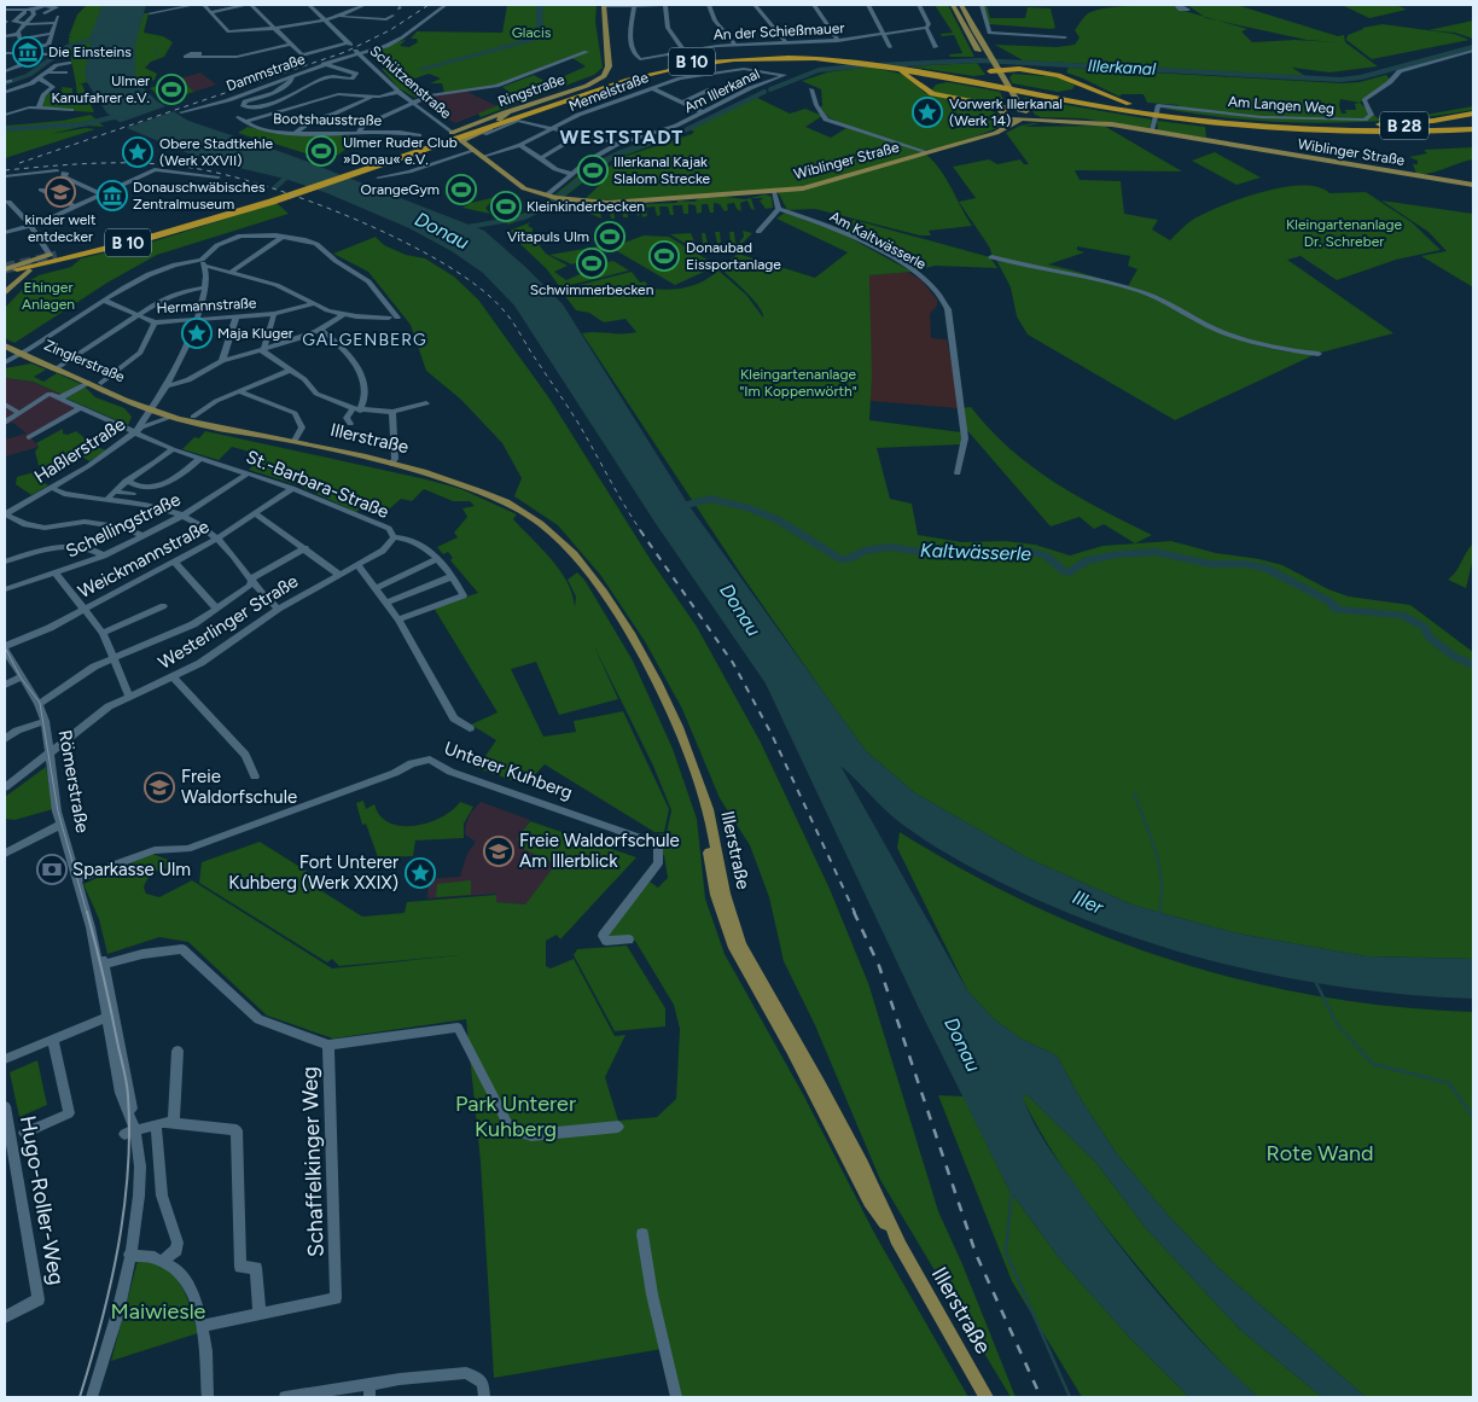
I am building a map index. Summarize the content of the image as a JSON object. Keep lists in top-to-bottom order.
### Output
{
  "streets": {
    "highway": ["B 10", "B 28"],
    "main road": [
      "Ringstraße",
      "Wiblinger Straße",
      "Zinglerstraße",
      "Illerstraße"
    ],
    "street": [
      "An der Schießmauer",
      "Dammstraße",
      "Schützenstraße",
      "Am Illerkanal",
      "Memelstraße",
      "Am Langen Weg",
      "Bootshausstraße",
      "Am Kaltwässerle",
      "Hermannstraße",
      "Haßlerstraße",
      "St.-Barbara-Straße",
      "Schellingstraße",
      "Weickmannstraße",
      "Westerlinger Straße",
      "Unterer Kuhberg",
      "Römerstraße",
      "Schaffelkinger Weg",
      "Hugo-Roller-Weg"
    ]
  },
  "crossings": [
    ["B 10", "B 28"],
    ["B 10", "Wiblinger Straße"],
    ["Dammstraße", "Schützenstraße"],
    ["Schützenstraße", "Ringstraße"],
    ["Schützenstraße", "Wiblinger Straße"],
    ["Ringstraße", "Wiblinger Straße"],
    ["Am Illerkanal", "Memelstraße"],
    ["Am Illerkanal", "Wiblinger Straße"],
    ["Memelstraße", "Wiblinger Straße"],
    ["Am Langen Weg", "Wiblinger Straße"],
    ["Hermannstraße", "Haßlerstraße"],
    ["Zinglerstraße", "Illerstraße"],
    ["Zinglerstraße", "Haßlerstraße"],
    ["Illerstraße", "Haßlerstraße"],
    ["Haßlerstraße", "St.-Barbara-Straße"],
    ["St.-Barbara-Straße", "Schellingstraße"],
    ["St.-Barbara-Straße", "Weickmannstraße"],
    ["St.-Barbara-Straße", "Westerlinger Straße"],
    ["Weickmannstraße", "Römerstraße"],
    ["Westerlinger Straße", "Römerstraße"],
    ["Unterer Kuhberg", "Römerstraße"],
    ["Römerstraße", "Schaffelkinger Weg"]
  ],
  "districts": ["WESTSTADT", "GALGENBERG"],
  "water": [
    "Illerkanal",
    "Donau",
    "Kaltwässerle",
    "Iller"
  ],
  "parks": [
    "Glacis",
    "Kleingartenanlage Dr. Schreber",
    "Ehinger Anlagen",
    "Kleingartenanlage \"Im Koppenwörth\"",
    "Park Unterer Kuhberg",
    "Rote Wand",
    "Maiwiesle"
  ],
  "places": {
    "museum": ["Die Einsteins", "Donauschwäbisches Zentralmuseum"],
    "sports": [
      "Ulmer Kanufahrer e.V.",
      "Ulmer Ruder Club »Donau« e.V.",
      "Illerkanal Kajak Slalom Strecke",
      "OrangeGym",
      "Kleinkinderbecken",
      "Vitapuls Ulm",
      "Donaubad Eissportanlage",
      "Schwimmerbecken"
    ],
    "place": [
      "Vorwerk Illerkanal (Werk 14)",
      "Obere Stadtkehle (Werk XXVII)",
      "Maja Kluger",
      "Fort Unterer Kuhberg (Werk XXIX)"
    ],
    "school or university": ["kinder welt entdecker", "Freie Waldorfschule", "Freie Waldorfschule Am Illerblick"],
    "bank": ["Sparkasse Ulm"]
  }
}
